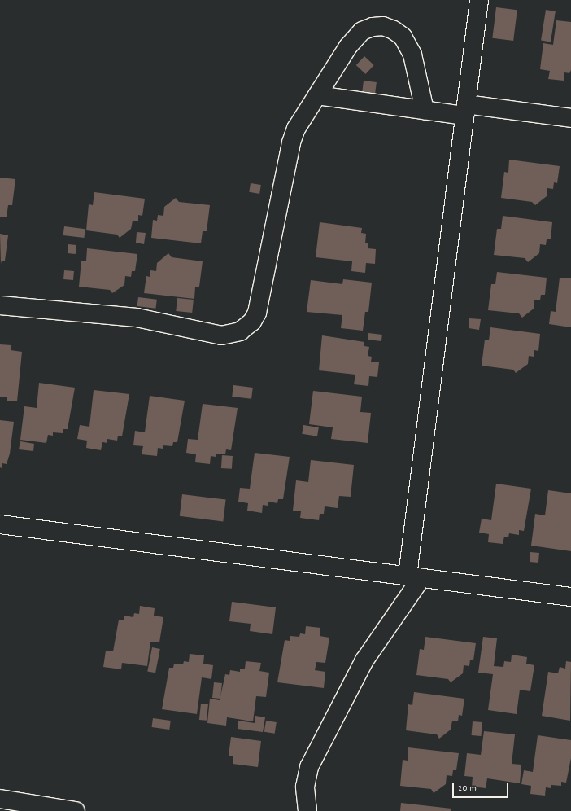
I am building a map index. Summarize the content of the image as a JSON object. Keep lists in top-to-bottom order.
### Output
{
  "scale_bar": "20 m"
}
